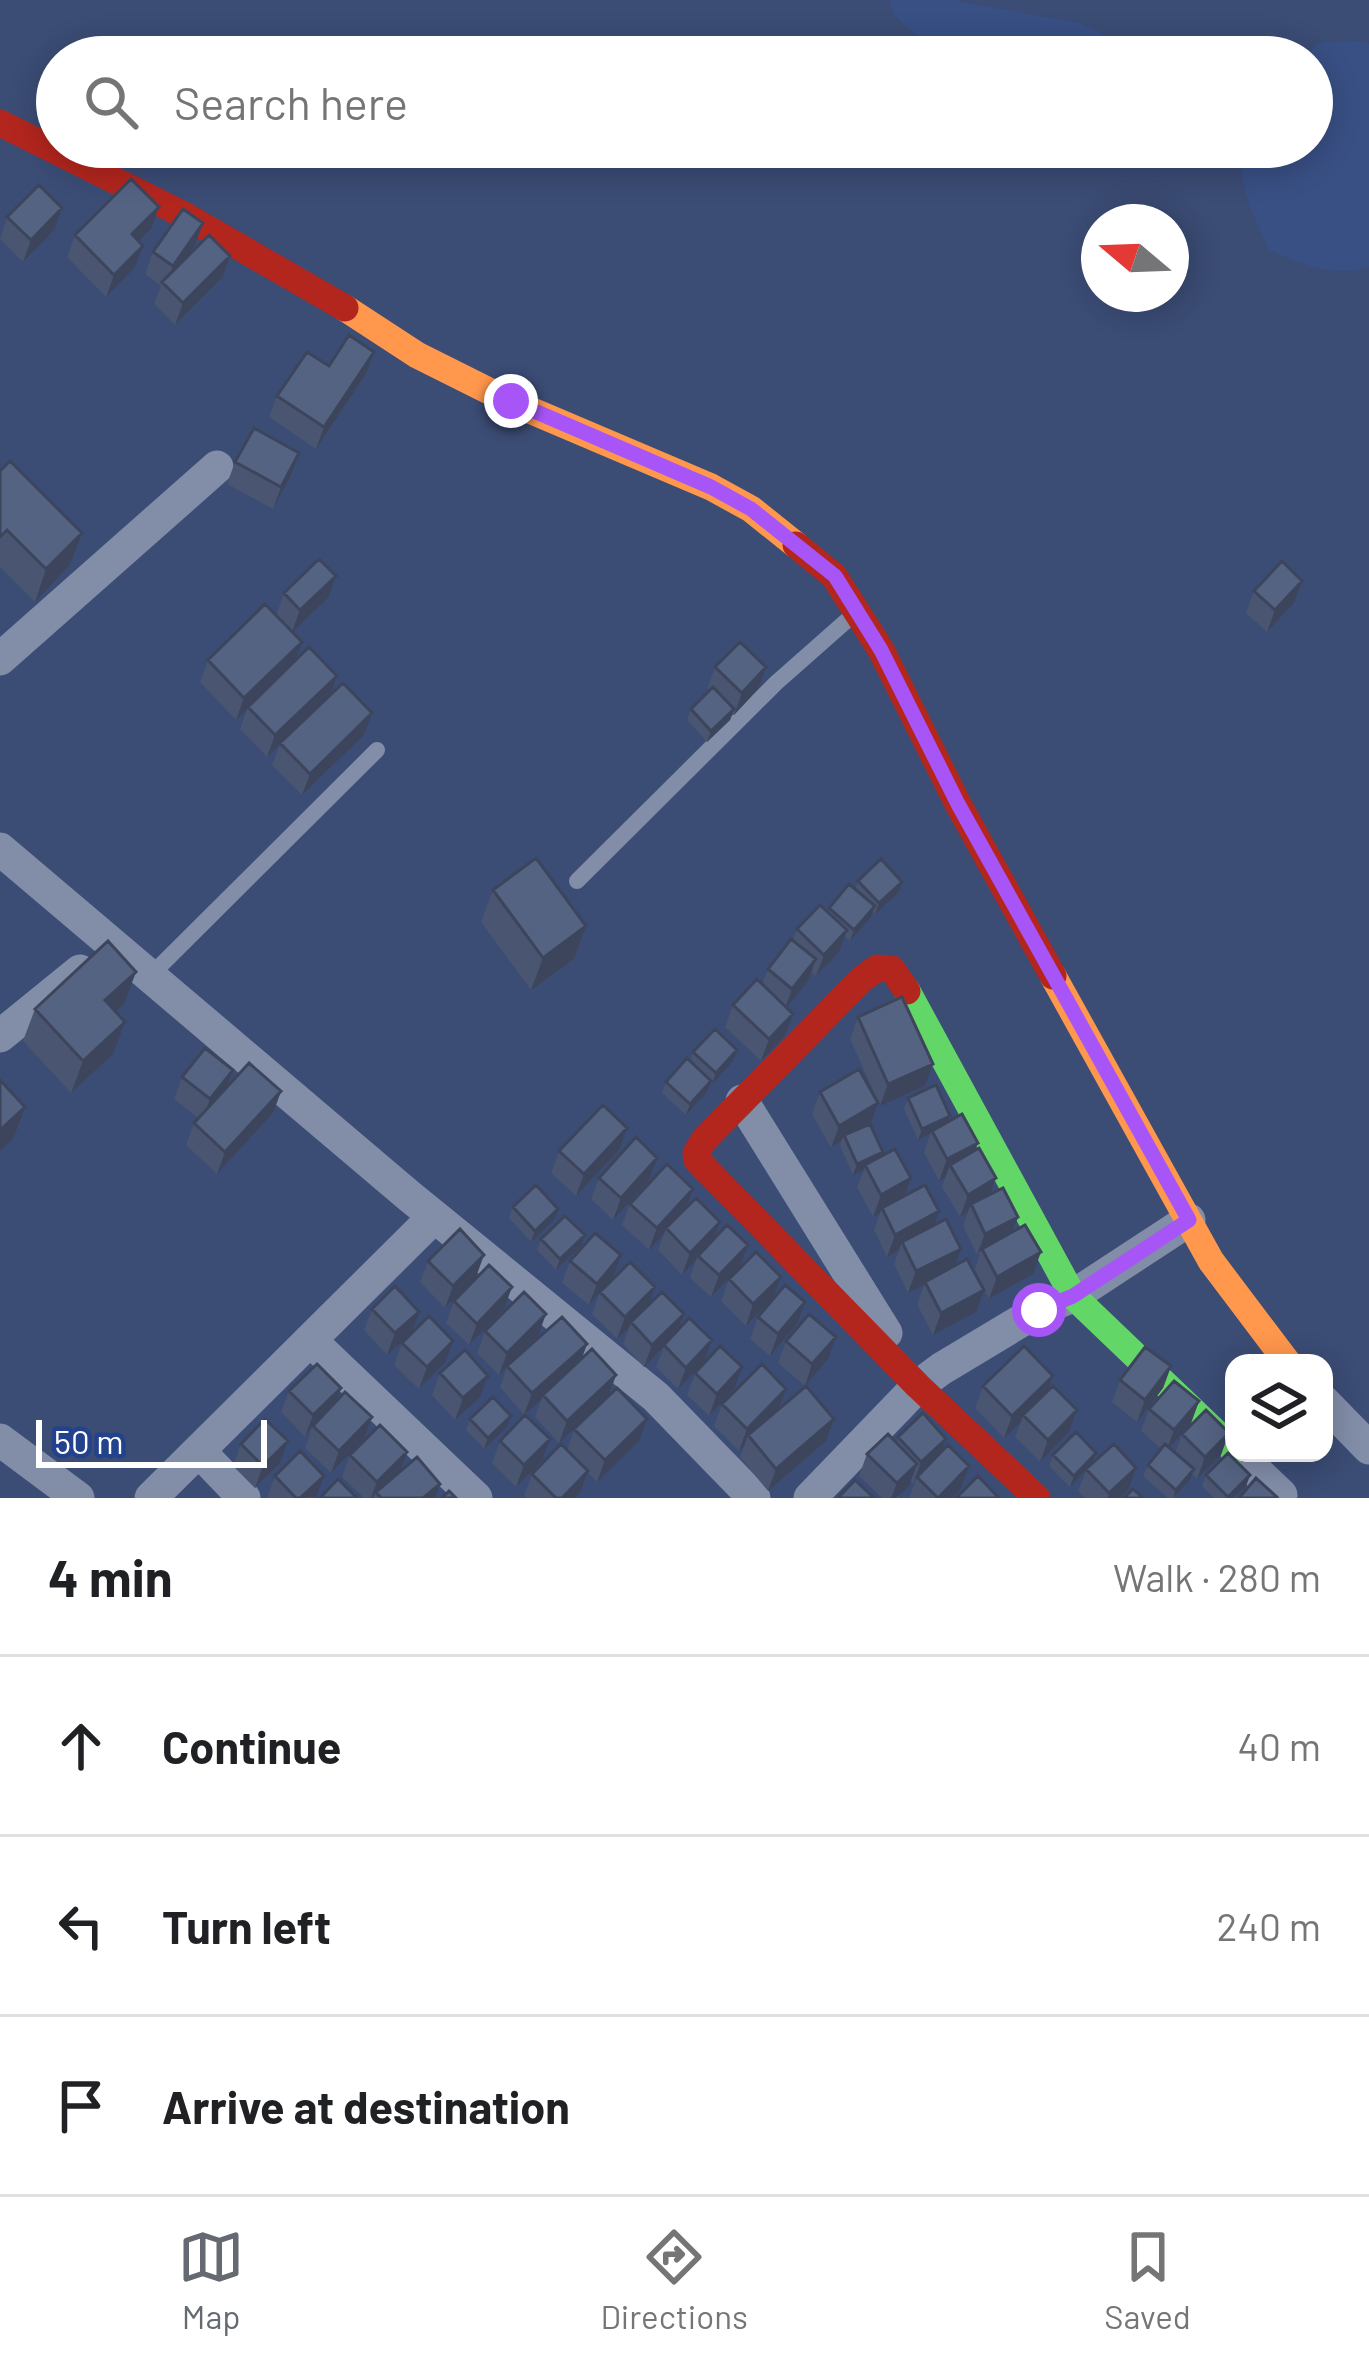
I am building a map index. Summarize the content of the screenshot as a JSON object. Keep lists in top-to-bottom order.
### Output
{
  "scale_bar": "50 m",
  "north": "left",
  "page": {
    "search": "Search here",
    "scale": "50 m",
    "heading": ["4 min", "Walk · 280 m"],
    "list": [
      ["Continue", "40 m"],
      ["Turn left", "240 m"],
      "Arrive at destination"
    ],
    "nav": ["Map", "Directions", "Saved"]
  }
}
